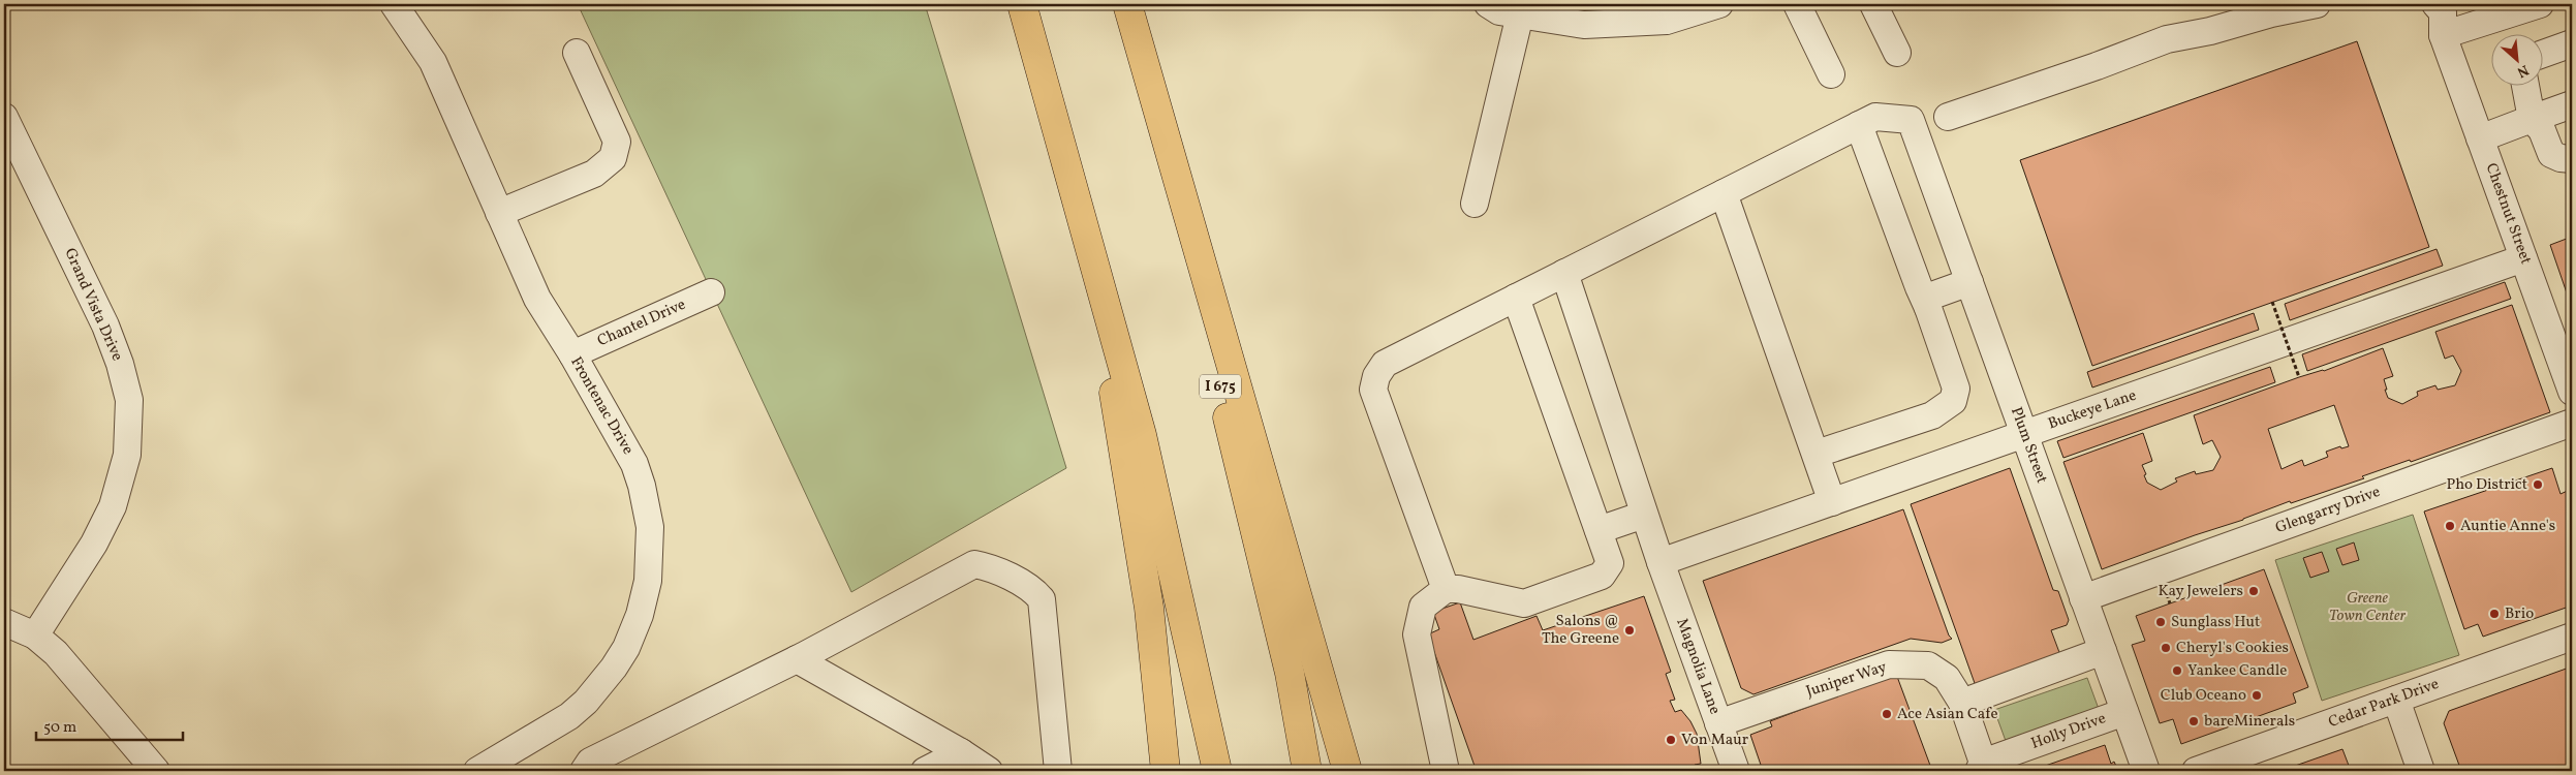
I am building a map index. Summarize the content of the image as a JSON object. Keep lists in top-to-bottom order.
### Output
{
  "streets": {
    "highway": ["I 675"],
    "street": [
      "Chestnut Street",
      "Grand Vista Drive",
      "Chantel Drive",
      "Frontenac Drive",
      "Buckeye Lane",
      "Plum Street",
      "Glengarry Drive",
      "Magnolia Lane",
      "Juniper Way",
      "Cedar Park Drive",
      "Holly Drive"
    ]
  },
  "crossings": [
    ["Chestnut Street", "Buckeye Lane"],
    ["Chantel Drive", "Frontenac Drive"],
    ["Buckeye Lane", "Plum Street"],
    ["Buckeye Lane", "Magnolia Lane"],
    ["Plum Street", "Glengarry Drive"],
    ["Plum Street", "Holly Drive"],
    ["Magnolia Lane", "Juniper Way"],
    ["Juniper Way", "Holly Drive"]
  ],
  "parks": ["Greene Town Center"],
  "places": [
    "Pho District",
    "Auntie Anne's",
    "Kay Jewelers",
    "Brio",
    "Sunglass Hut",
    "Salons @ The Greene",
    "Cheryl's Cookies",
    "Yankee Candle",
    "Club Oceano",
    "Ace Asian Cafe",
    "bareMinerals",
    "Von Maur"
  ],
  "scale_bar": "50 m",
  "north": "bottom right"
}
